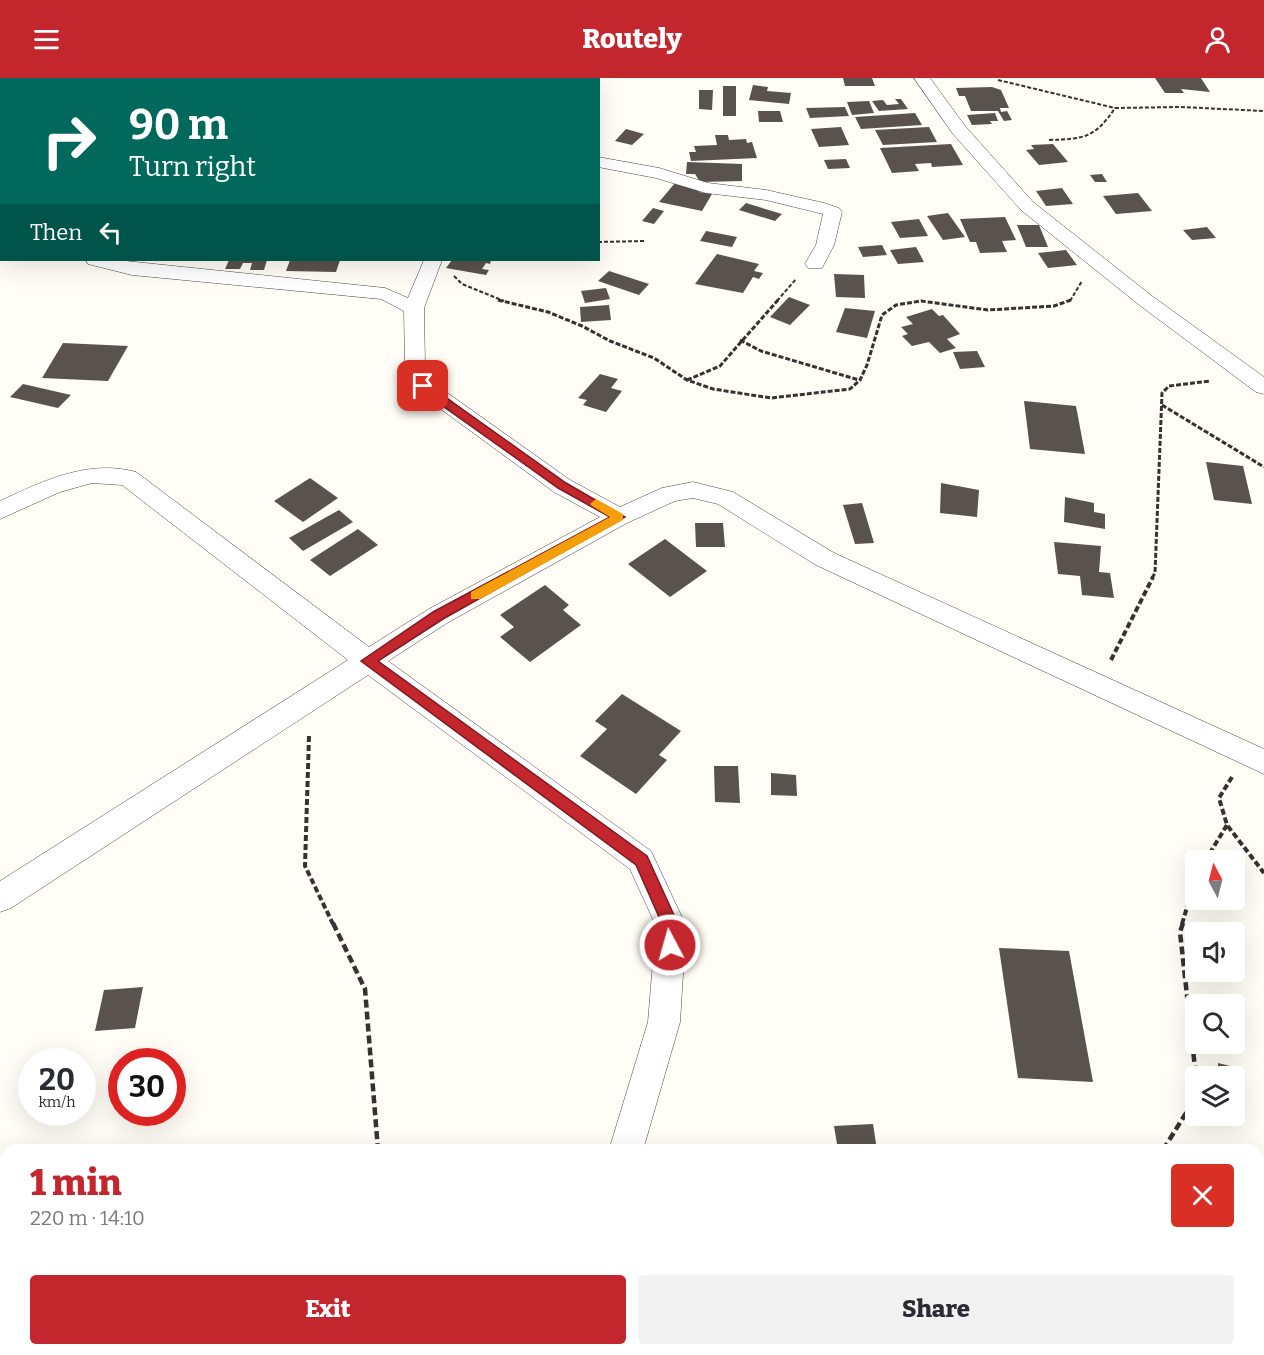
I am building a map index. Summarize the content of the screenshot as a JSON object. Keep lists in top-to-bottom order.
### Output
{
  "north": "top",
  "page": {
    "header": "Routely",
    "turn": ["90 m", "Turn right"],
    "then": "Then",
    "speed": "20 km/h",
    "limit": "30",
    "heading": ["1 min", "220 m · 14:10"],
    "buttons": ["Exit", "Share"]
  }
}
